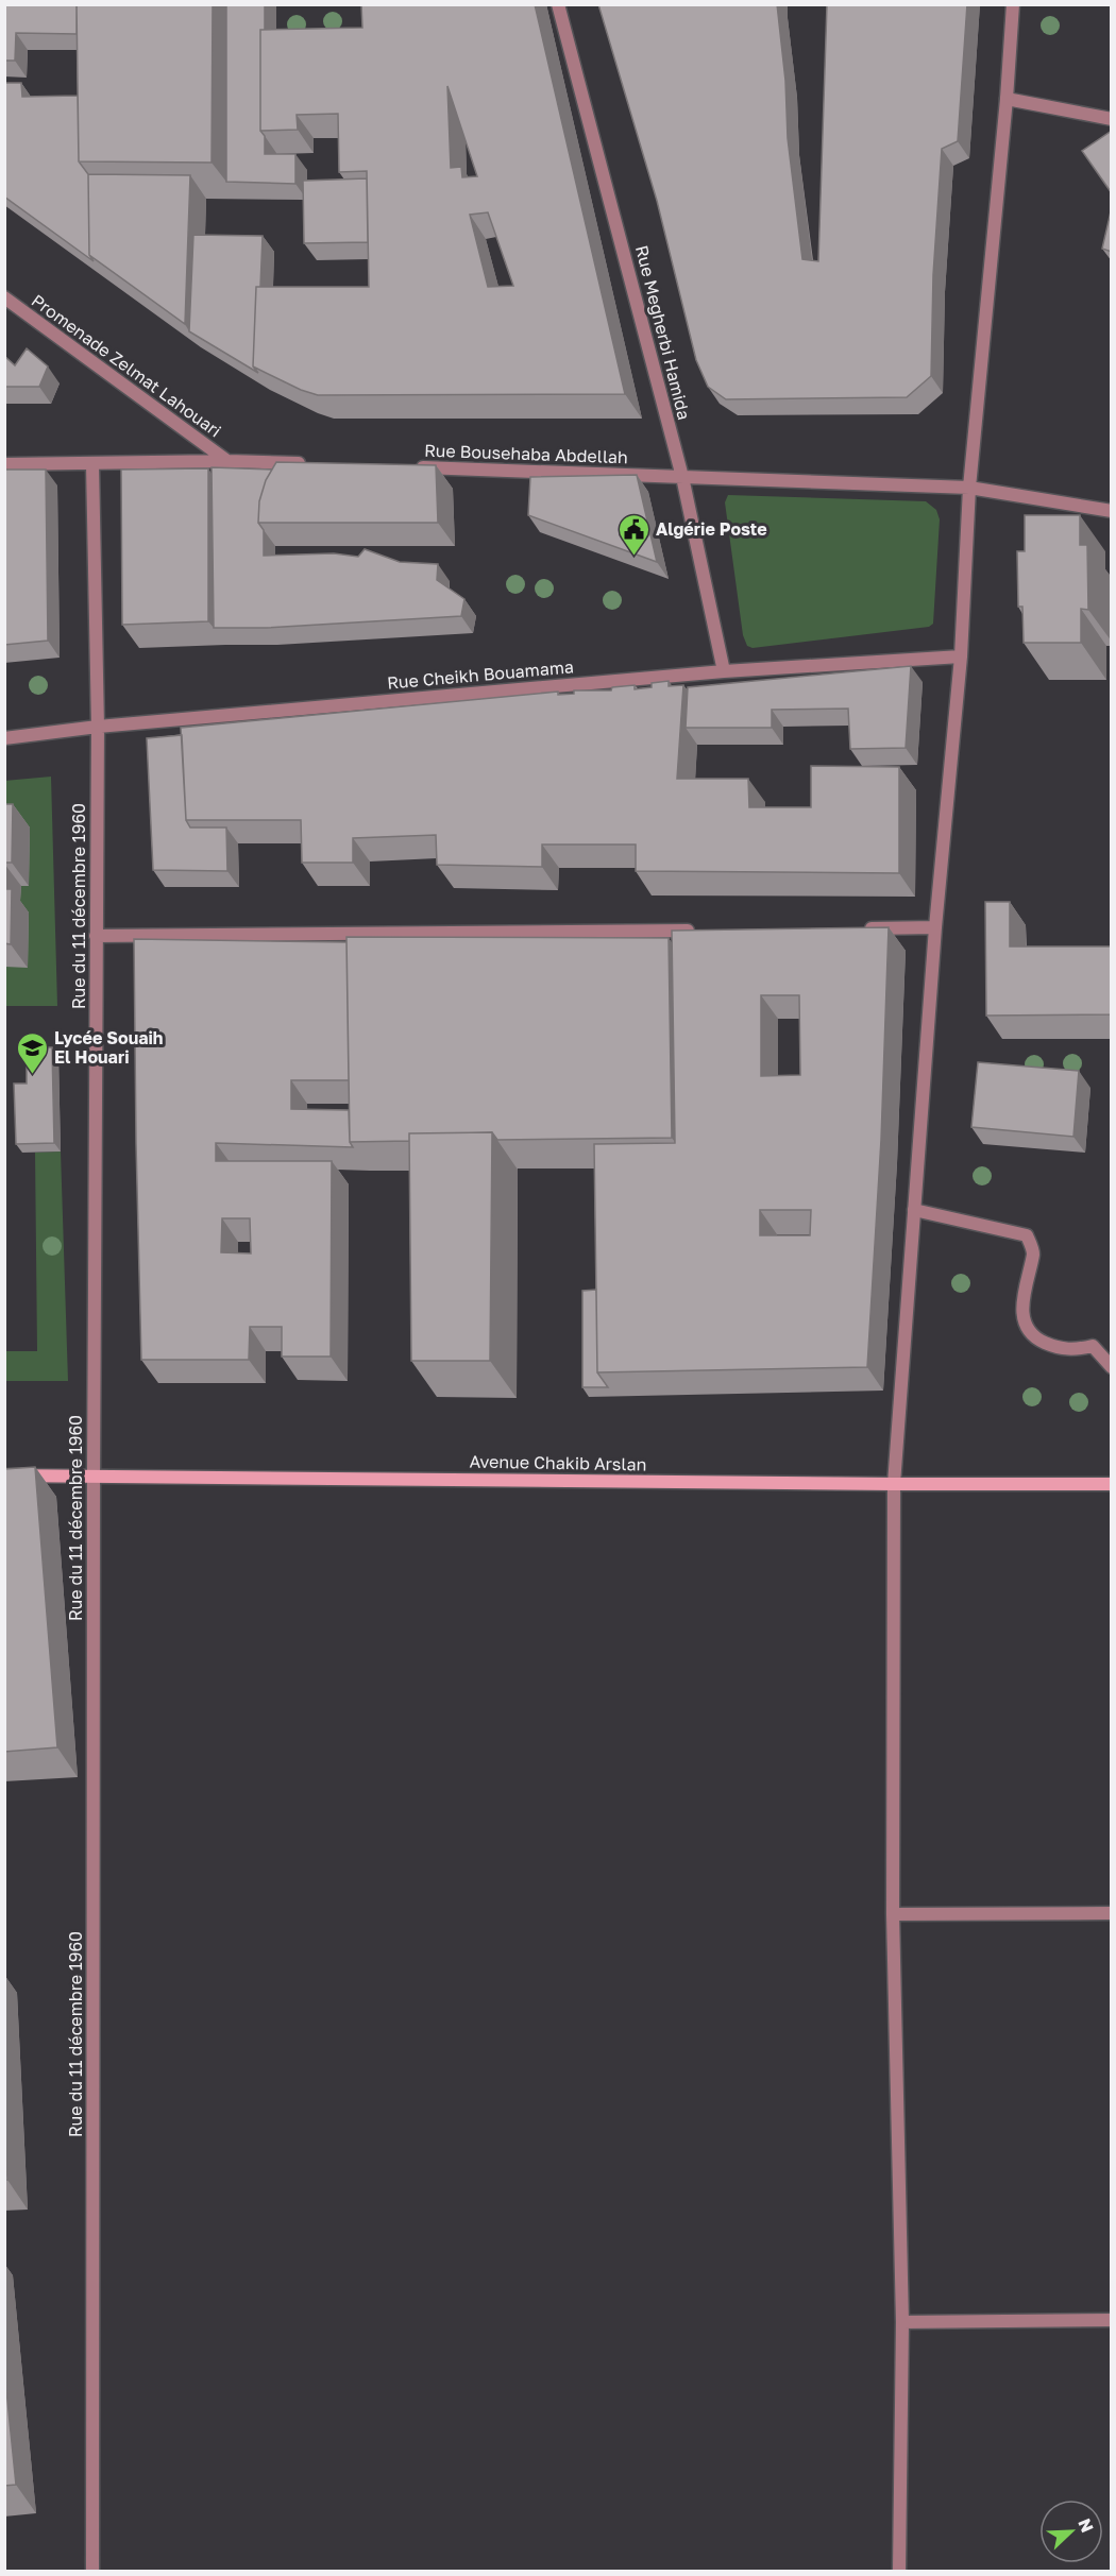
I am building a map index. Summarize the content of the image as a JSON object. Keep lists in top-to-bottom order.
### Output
{
  "streets": {
    "main road": ["Avenue Chakib Arslan"],
    "street": [
      "Rue Megherbi Hamida",
      "Promenade Zelmat Lahouari",
      "Rue Bousehaba Abdellah",
      "Rue Cheikh Bouamama",
      "Rue du 11 décembre 1960"
    ]
  },
  "crossings": [
    ["Rue Megherbi Hamida", "Rue Bousehaba Abdellah"],
    ["Rue Megherbi Hamida", "Rue Cheikh Bouamama"],
    ["Rue Cheikh Bouamama", "Rue du 11 décembre 1960"],
    ["Rue du 11 décembre 1960", "Avenue Chakib Arslan"]
  ],
  "places": {
    "public building": ["Algérie Poste"],
    "school or university": ["Lycée Souaih El Houari"]
  },
  "north": "top right"
}
